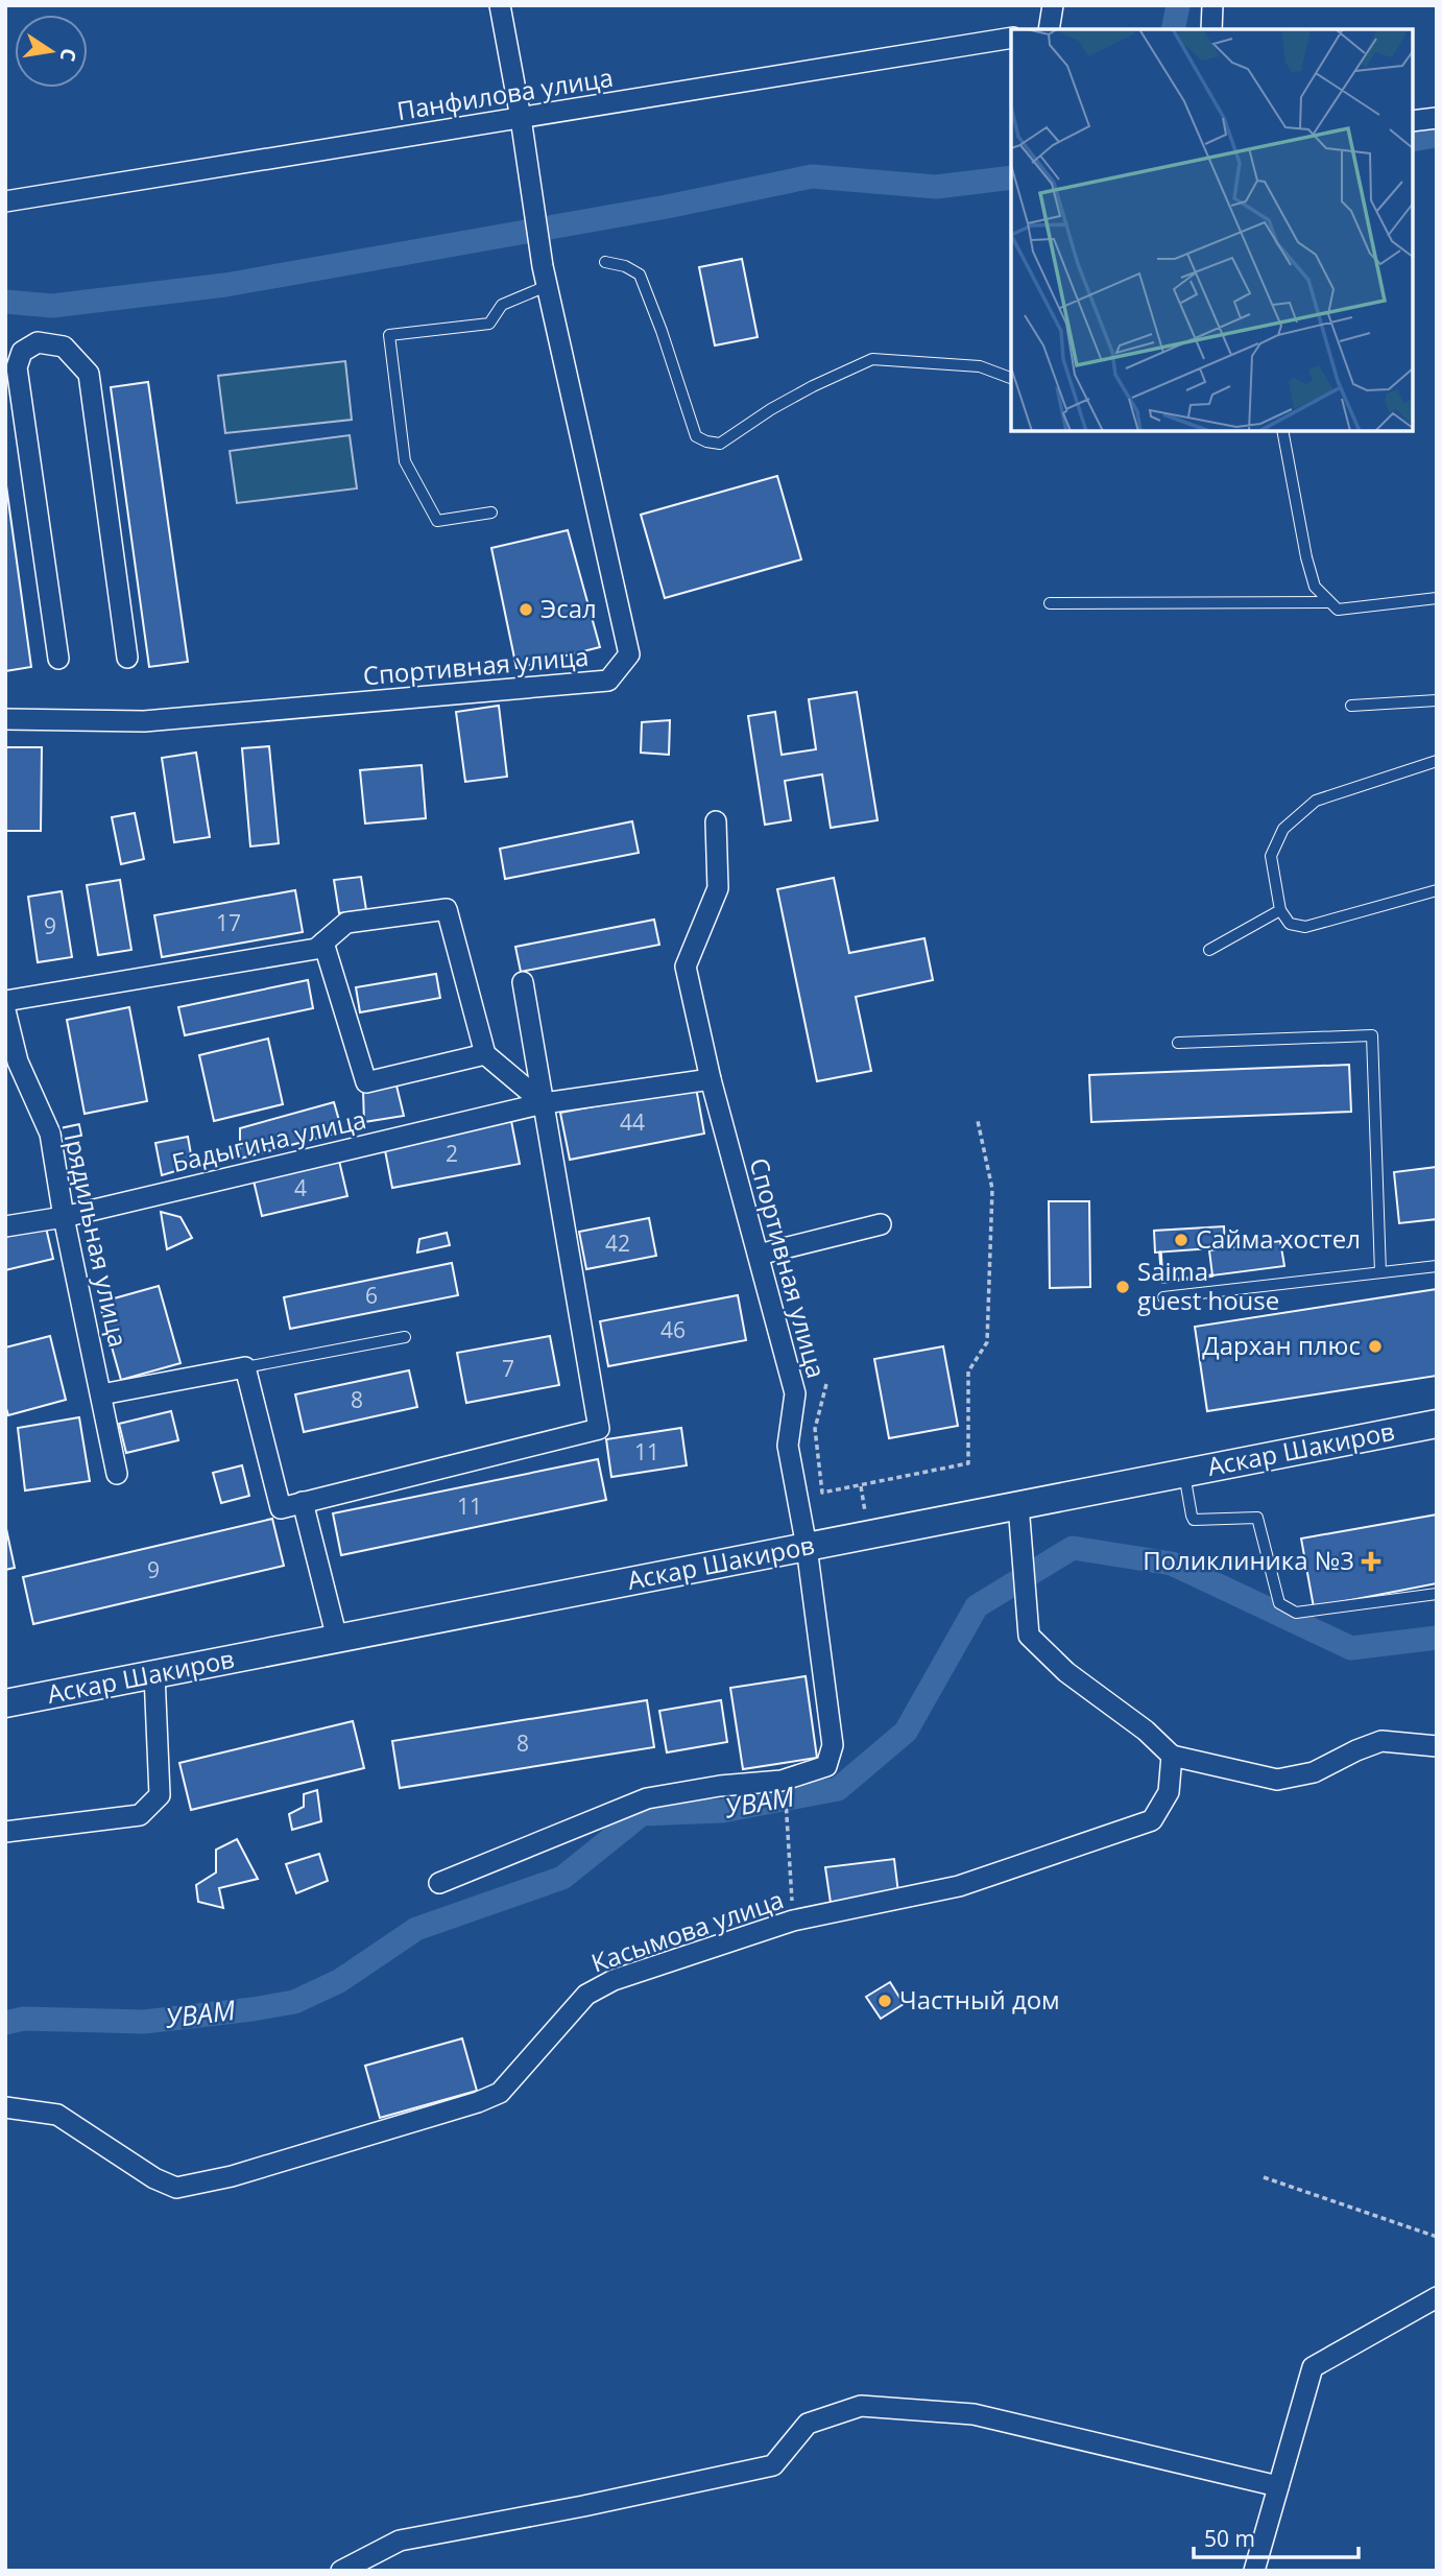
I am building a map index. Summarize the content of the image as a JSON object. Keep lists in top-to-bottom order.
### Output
{
  "streets": {
    "main road": ["Аскар Шакиров"],
    "street": [
      "Панфилова улица",
      "Спортивная улица",
      "Бадыгина улица",
      "Прядильная улица",
      "Касымова улица"
    ]
  },
  "crossings": [
    ["Спортивная улица", "Бадыгина улица"],
    ["Спортивная улица", "Аскар Шакиров"],
    ["Бадыгина улица", "Прядильная улица"]
  ],
  "water": ["УВАМ"],
  "places": {
    "other": [
      "Эсал",
      "Сайма хостел",
      "Saima guest house",
      "Дархан плюс",
      "Частный дом"
    ],
    "health": ["Поликлиника №3"]
  },
  "house_numbers": [
    "17",
    "9",
    "44",
    "2",
    "4",
    "42",
    "6",
    "46",
    "7",
    "8",
    "11",
    "11",
    "9",
    "8"
  ],
  "scale_bar": "50 m",
  "north": "right"
}
